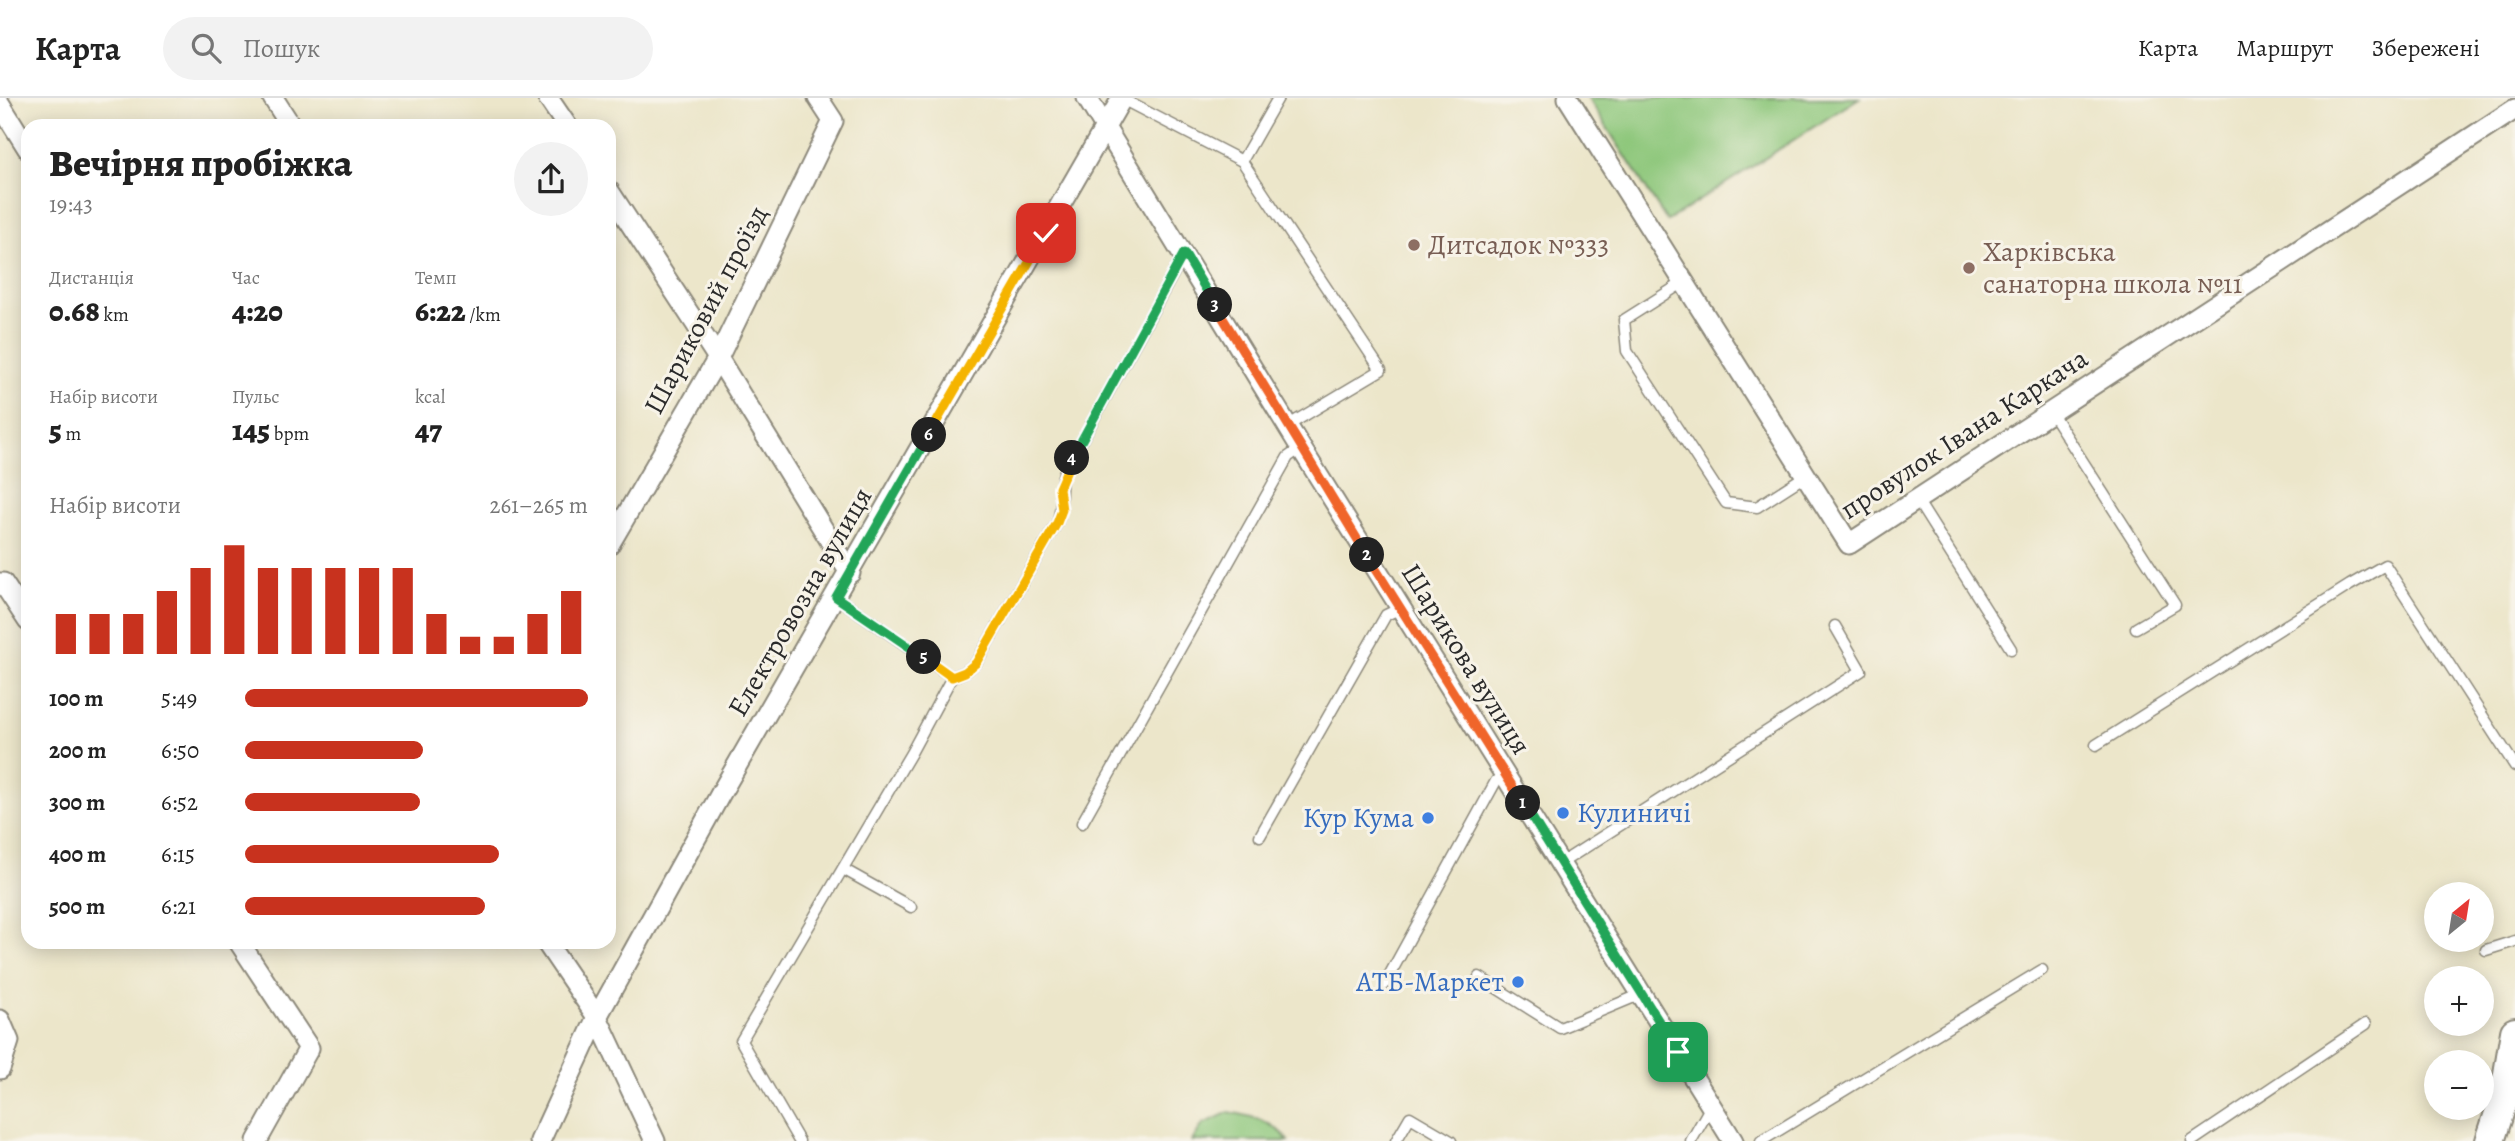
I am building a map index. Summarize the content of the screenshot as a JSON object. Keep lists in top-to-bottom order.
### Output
{
  "streets": {
    "street": [
      "Шариковий проїзд",
      "провулок Івана Каркача",
      "Електровозна вулиця",
      "Шарикова вулиця"
    ]
  },
  "crossings": [
    ["Електровозна вулиця", "Шарикова вулиця"]
  ],
  "places": [
    "Дитсадок №333",
    "Харківська санаторна школа №11",
    "Кулиничі",
    "Кур Кума",
    "АТБ-Маркет"
  ],
  "north": "top right",
  "page": {
    "header": "Карта",
    "search": "Пошук",
    "nav": ["Карта", "Маршрут", "Збережені"],
    "heading": ["Вечірня пробіжка", "19:43"],
    "stats": [
      ["Дистанція", "0.68 km"],
      ["Час", "4:20"],
      ["Темп", "6:22 /km"],
      ["Набір висоти", "5 m"],
      ["Пульс", "145 bpm"],
      ["kcal", "47"]
    ],
    "pins": [
      "3",
      "6",
      "4",
      "2",
      "5",
      "1"
    ],
    "chart": ["Набір висоти", "261–265 m"],
    "list": [
      {
        "name": "100 m",
        "note": "5:49"
      },
      {
        "name": "200 m",
        "note": "6:50"
      },
      {
        "name": "300 m",
        "note": "6:52"
      },
      {
        "name": "400 m",
        "note": "6:15"
      },
      {
        "name": "500 m",
        "note": "6:21"
      }
    ],
    "map_buttons": ["+", "−"]
  }
}
